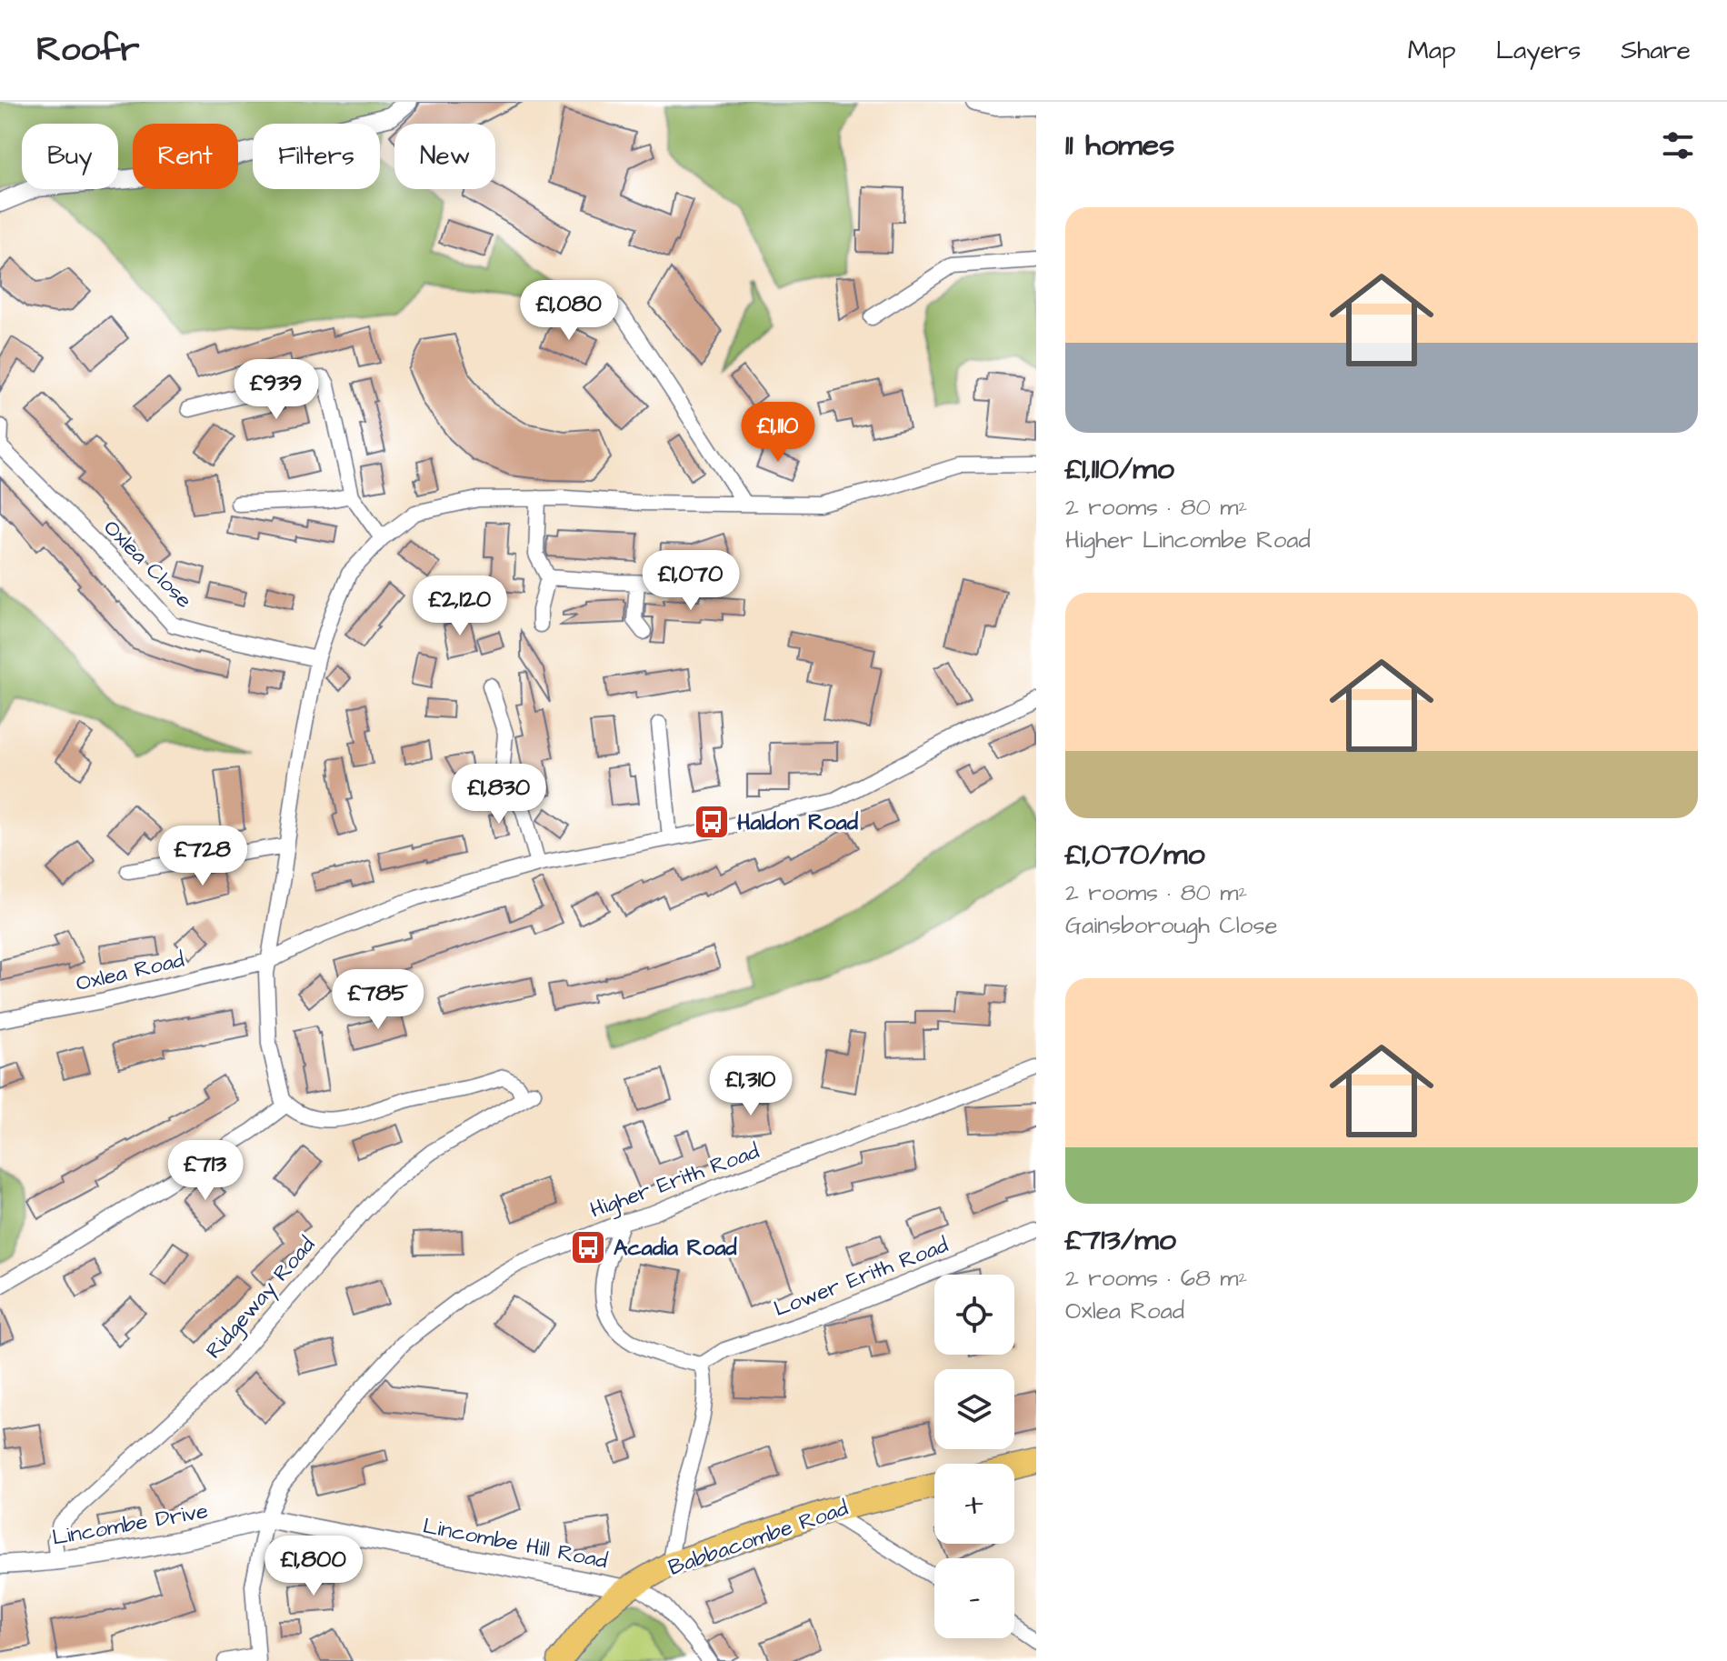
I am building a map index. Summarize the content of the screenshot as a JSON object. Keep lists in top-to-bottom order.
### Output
{
  "streets": {
    "main road": ["Babbacombe Road"],
    "street": [
      "Oxlea Close",
      "Oxlea Road",
      "Higher Erith Road",
      "Lower Erith Road",
      "Ridgeway Road",
      "Lincombe Drive",
      "Lincombe Hill Road"
    ]
  },
  "crossings": [
    ["Higher Erith Road", "Lincombe Drive"],
    ["Higher Erith Road", "Lincombe Hill Road"],
    ["Ridgeway Road", "Lincombe Drive"],
    ["Lincombe Drive", "Lincombe Hill Road"],
    ["Babbacombe Road", "Lincombe Hill Road"]
  ],
  "places": {
    "bus stop": ["Haldon Road", "Acadia Road"]
  },
  "page": {
    "header": "Roofr",
    "nav": ["Map", "Layers", "Share"],
    "heading": "11 homes",
    "chip": [
      "Buy",
      "Rent",
      "Filters",
      "New"
    ],
    "list": [
      {
        "name": "£1,110/mo",
        "note": "2 rooms · 80 m² · Higher Lincombe Road"
      },
      {
        "name": "£1,070/mo",
        "note": "2 rooms · 80 m² · Gainsborough Close"
      },
      {
        "name": "£713/mo",
        "note": "2 rooms · 68 m² · Oxlea Road"
      }
    ],
    "price": [
      "£1,080",
      "£939",
      "£1,110",
      "£1,070",
      "£2,120",
      "£1,830",
      "£728",
      "£785",
      "£1,310",
      "£713",
      "£1,800"
    ],
    "map_buttons": ["+", "−"]
  }
}
